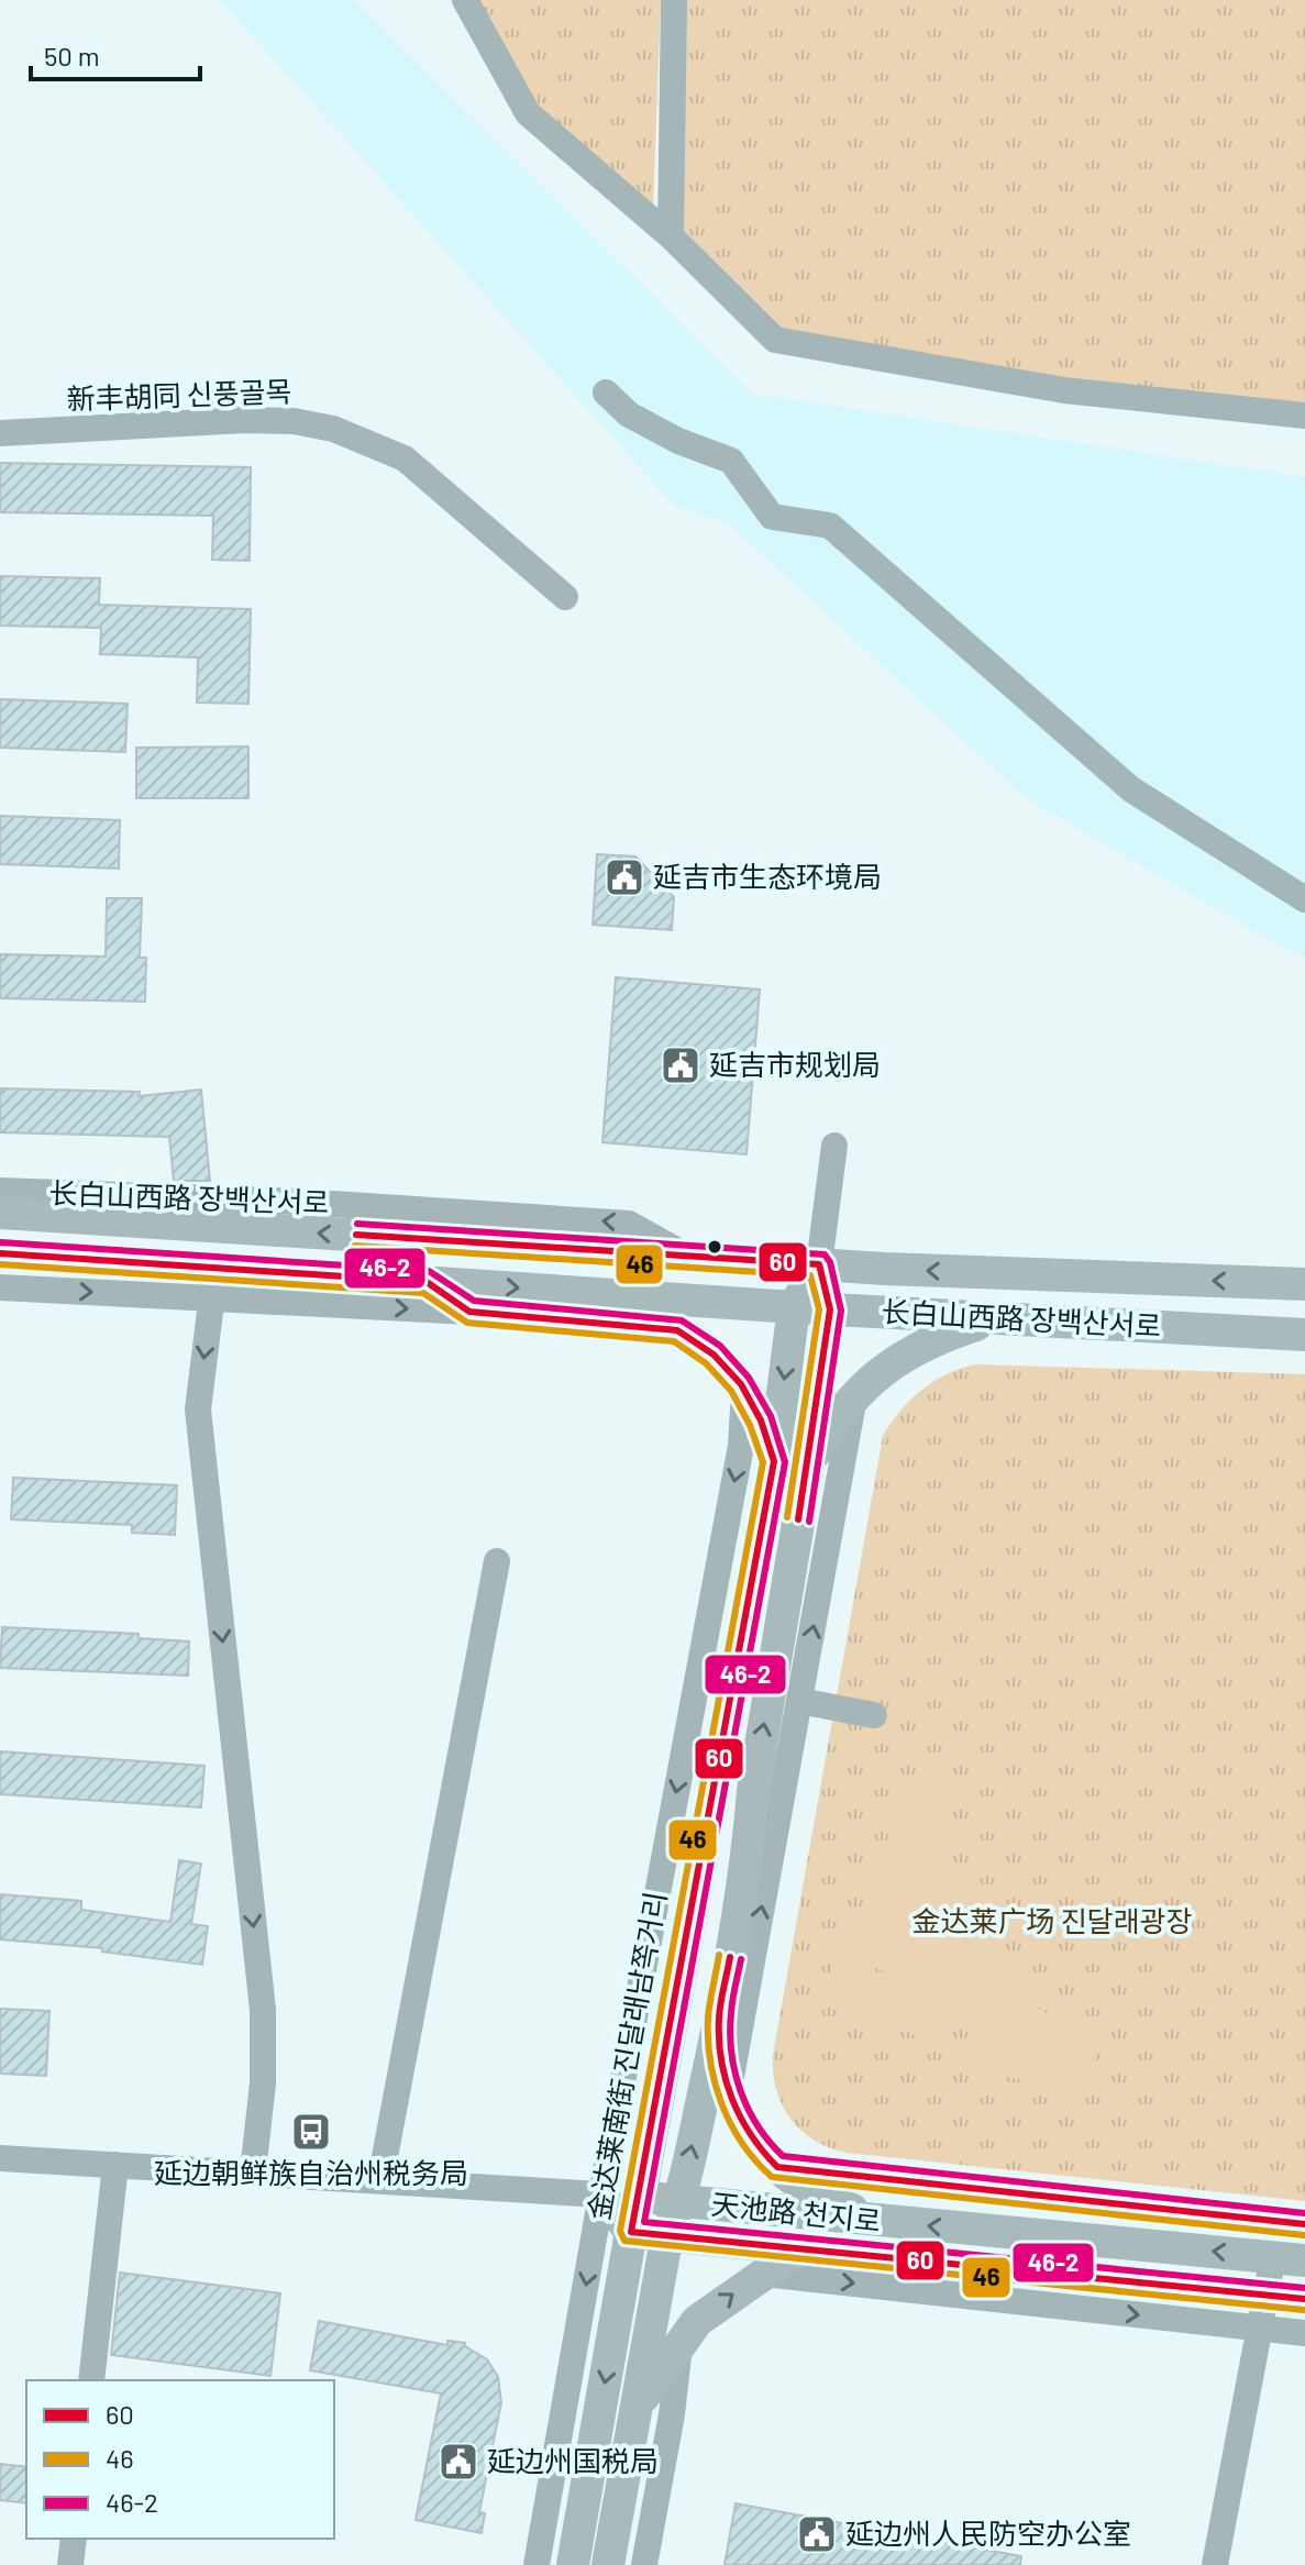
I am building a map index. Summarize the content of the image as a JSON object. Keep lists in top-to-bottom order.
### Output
{
  "streets": {
    "main road": ["长白山西路 장백산서로", "金达莱南街 진달래남쪽거리", "天池路 천지로"],
    "street": ["新丰胡同 신풍골목"]
  },
  "crossings": [
    ["长白山西路 장백산서로", "金达莱南街 진달래남쪽거리"],
    ["金达莱南街 진달래남쪽거리", "天池路 천지로"]
  ],
  "parks": ["金达莱广场 진달래광장"],
  "places": {
    "public building": [
      "延吉市生态环境局",
      "延吉市规划局",
      "延边州国税局",
      "延边州人民防空办公室"
    ],
    "bus stop": ["延边朝鲜族自治州税务局"]
  },
  "lines": ["transit line 46-2", "transit line 60", "transit line 46"],
  "legend": ["60", "46", "46-2"],
  "scale_bar": "50 m"
}
